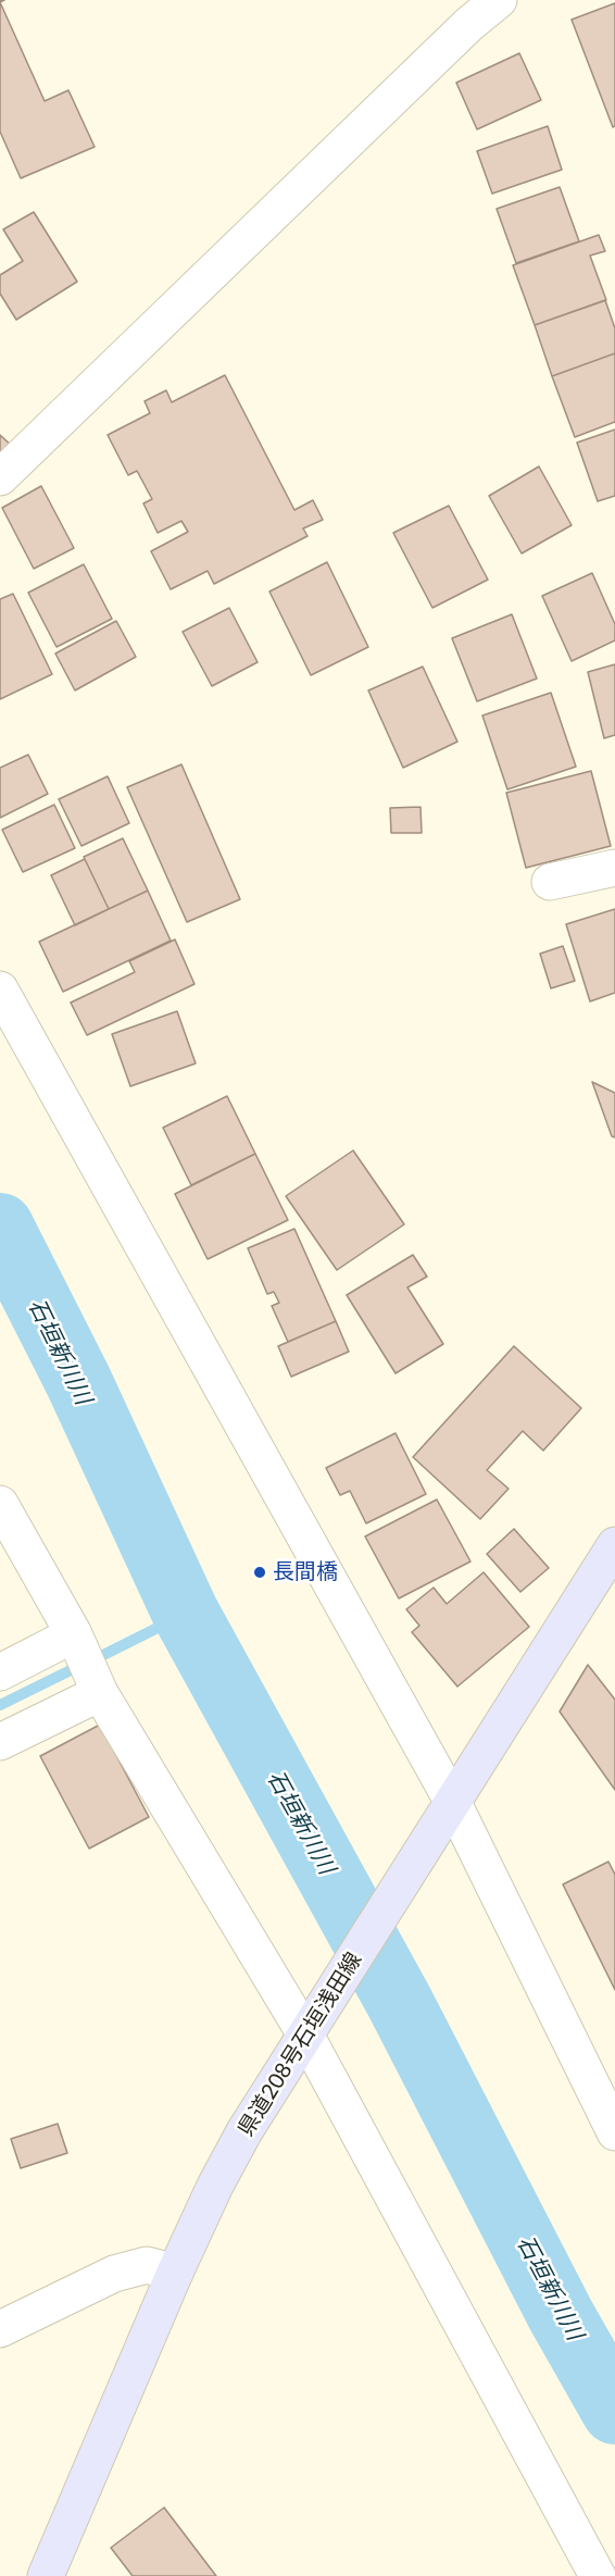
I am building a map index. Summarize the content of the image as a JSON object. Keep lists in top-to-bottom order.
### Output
{
  "streets": {
    "main road": ["県道208号石垣浅田線"]
  },
  "water": ["石垣新川川"],
  "places": ["長間橋"]
}
